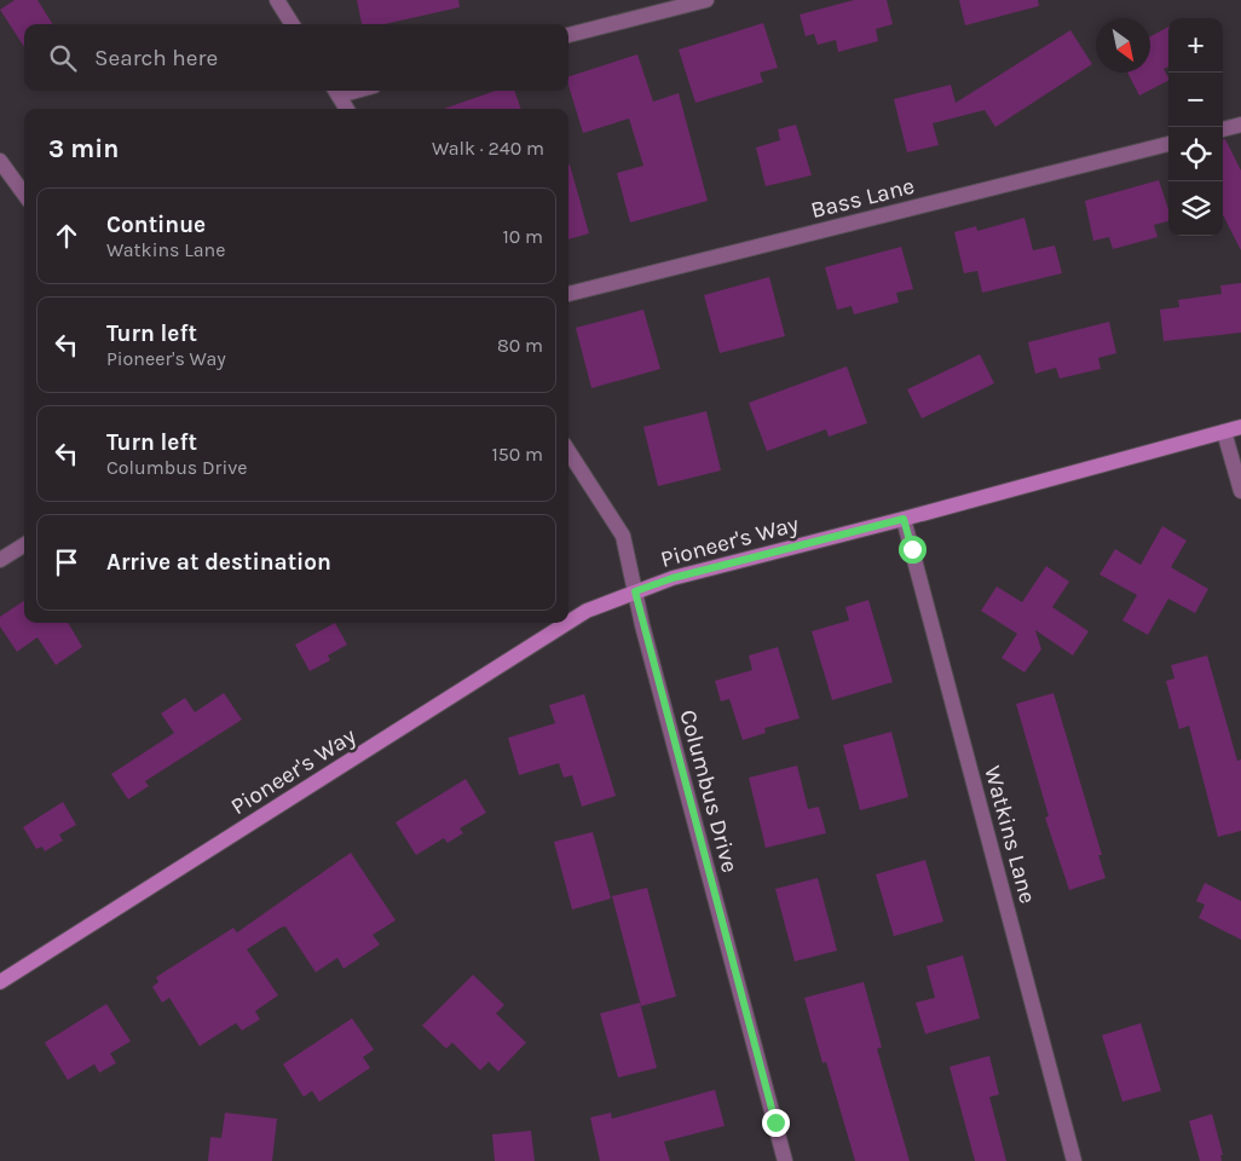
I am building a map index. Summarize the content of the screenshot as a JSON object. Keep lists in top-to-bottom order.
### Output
{
  "streets": {
    "main road": ["Pioneer's Way"],
    "street": ["Bass Lane", "Columbus Drive", "Watkins Lane"]
  },
  "crossings": [
    ["Pioneer's Way", "Columbus Drive"],
    ["Pioneer's Way", "Watkins Lane"]
  ],
  "north": "bottom right",
  "page": {
    "map_buttons": ["+", "−"],
    "search": "Search here",
    "heading": ["3 min", "Walk · 240 m"],
    "list": [
      ["Continue", "Watkins Lane", "10 m"],
      ["Turn left", "Pioneer's Way", "80 m"],
      ["Turn left", "Columbus Drive", "150 m"],
      "Arrive at destination"
    ]
  }
}
